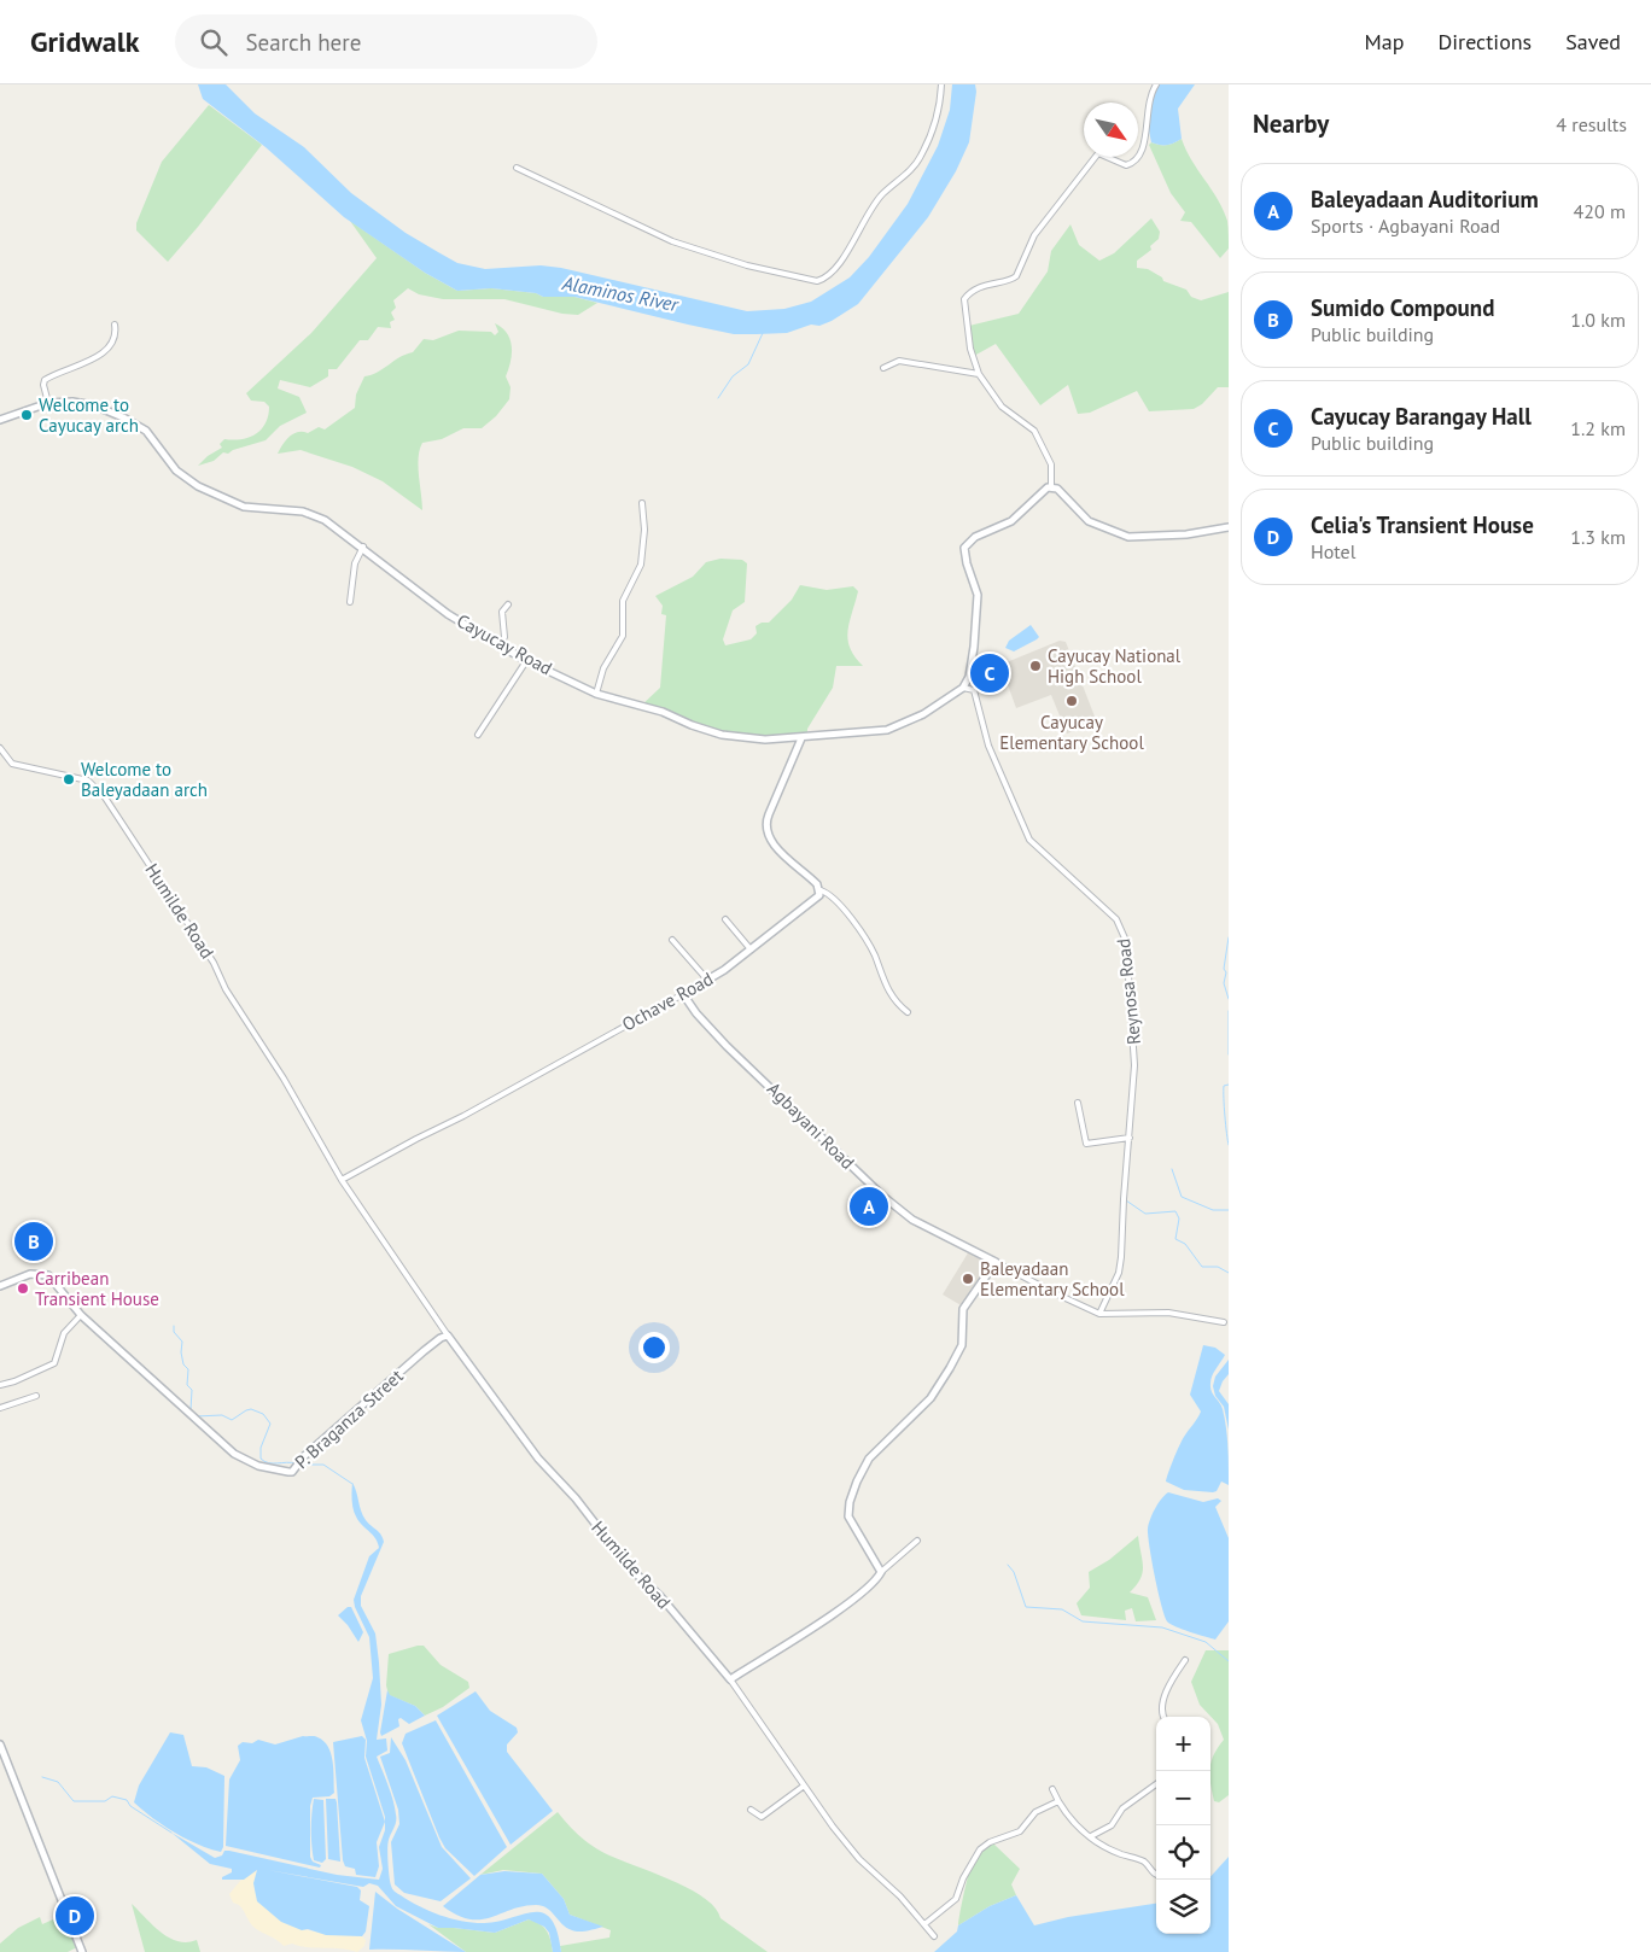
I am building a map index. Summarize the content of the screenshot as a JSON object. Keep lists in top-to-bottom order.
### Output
{
  "streets": {
    "street": [
      "Cayucay Road",
      "Humilde Road",
      "Reynosa Road",
      "Ochave Road",
      "Agbayani Road",
      "P. Braganza Street"
    ]
  },
  "crossings": [
    ["Cayucay Road", "Reynosa Road"],
    ["Humilde Road", "Ochave Road"],
    ["Humilde Road", "P. Braganza Street"],
    ["Reynosa Road", "Agbayani Road"],
    ["Ochave Road", "Agbayani Road"]
  ],
  "water": ["Alaminos River"],
  "places": [
    "Welcome to Cayucay arch",
    "Cayucay National High School",
    "Cayucay Elementary School",
    "Welcome to Baleyadaan arch",
    "Baleyadaan Elementary School",
    "Carribean Transient House"
  ],
  "north": "bottom right",
  "page": {
    "header": "Gridwalk",
    "search": "Search here",
    "nav": ["Map", "Directions", "Saved"],
    "heading": ["Nearby", "4 results"],
    "list": [
      {
        "mark": "A",
        "name": "Baleyadaan Auditorium",
        "note": "Sports · Agbayani Road",
        "value": "420 m"
      },
      {
        "mark": "B",
        "name": "Sumido Compound",
        "note": "Public building",
        "value": "1.0 km"
      },
      {
        "mark": "C",
        "name": "Cayucay Barangay Hall",
        "note": "Public building",
        "value": "1.2 km"
      },
      {
        "mark": "D",
        "name": "Celia's Transient House",
        "note": "Hotel",
        "value": "1.3 km"
      }
    ],
    "pins": [
      "C",
      "A",
      "B",
      "D"
    ],
    "map_buttons": ["+", "−"]
  }
}
